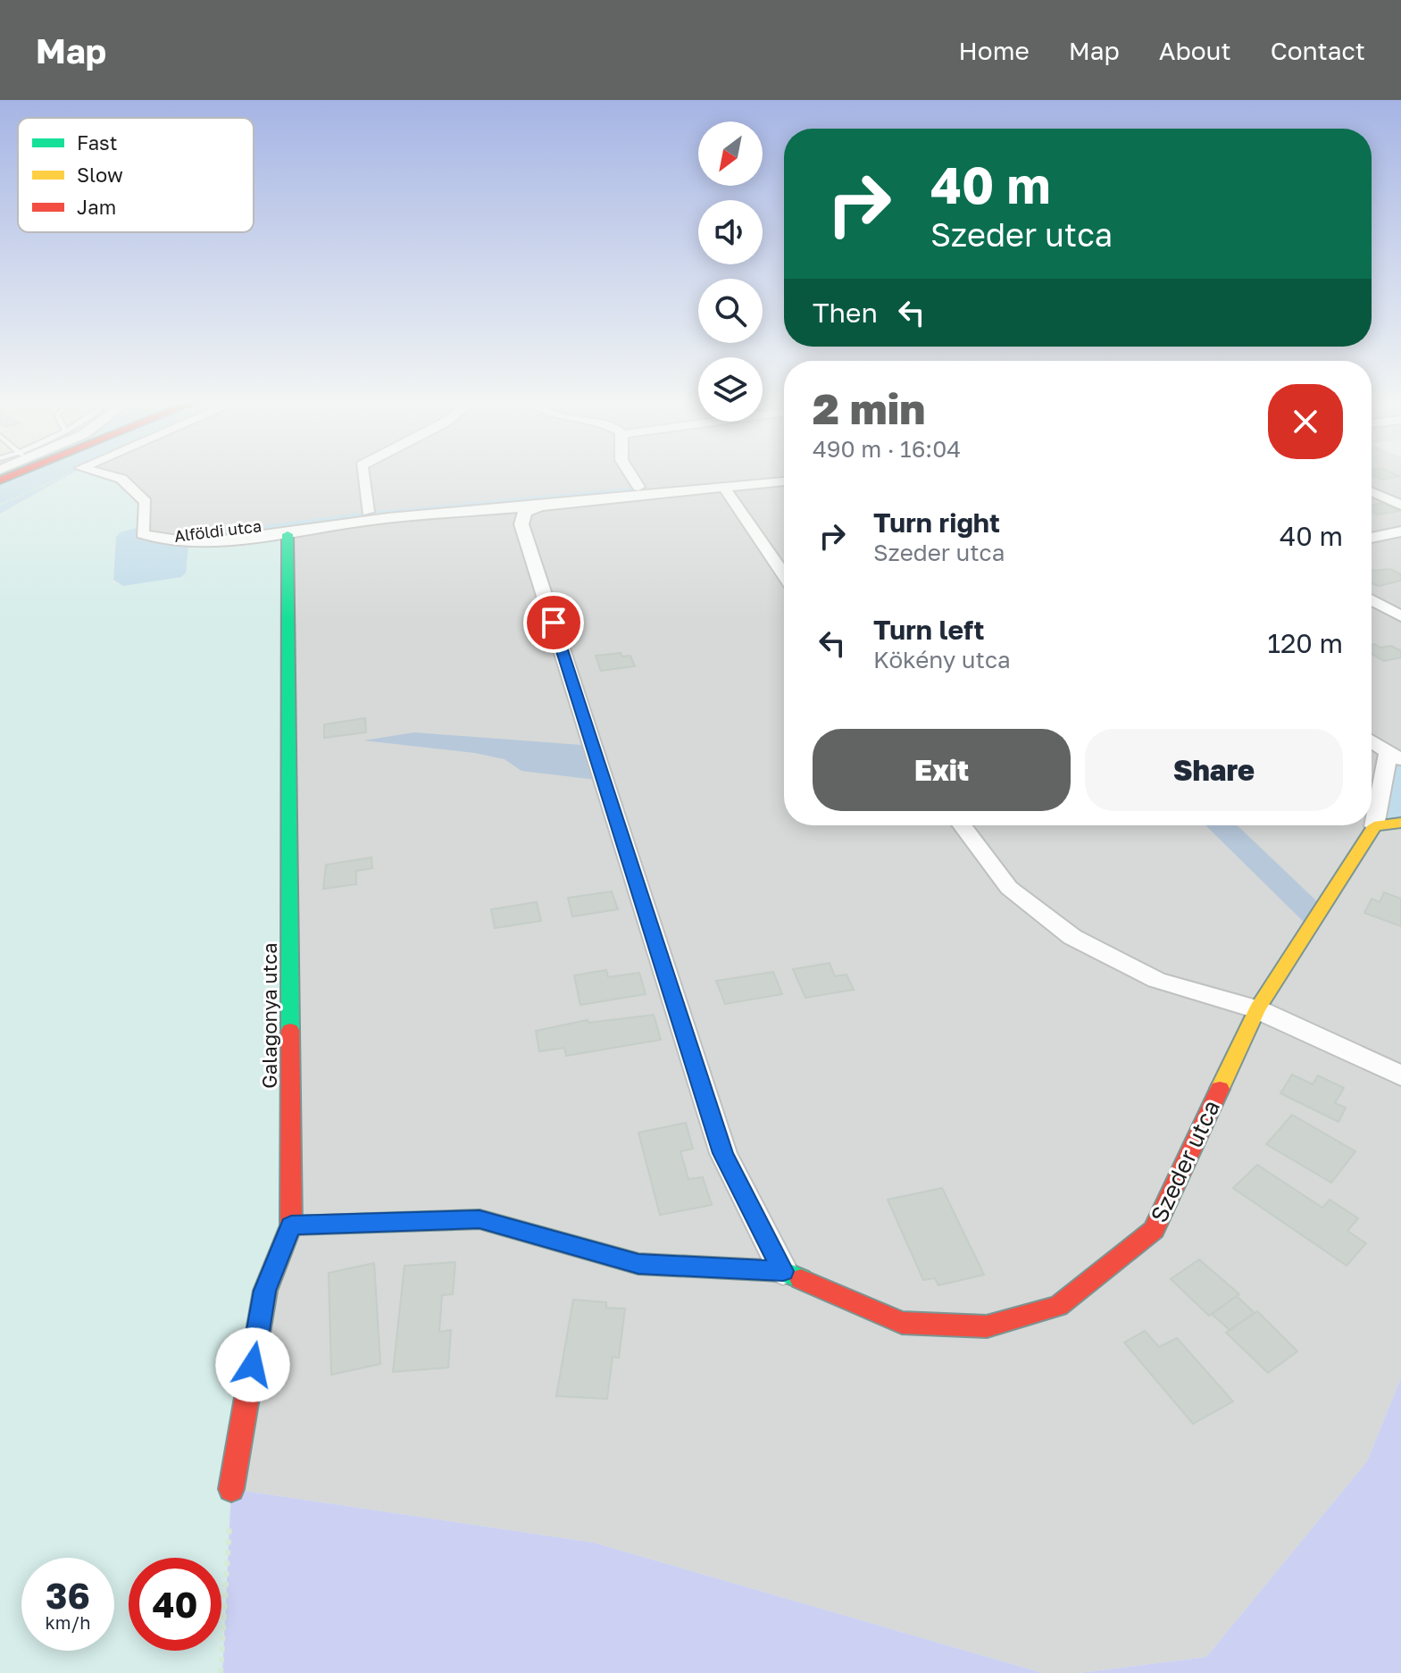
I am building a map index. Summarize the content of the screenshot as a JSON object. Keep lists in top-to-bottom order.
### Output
{
  "streets": {
    "street": ["Alföldi utca", "Galagonya utca", "Szeder utca"]
  },
  "crossings": [
    ["Alföldi utca", "Galagonya utca"],
    ["Galagonya utca", "Szeder utca"]
  ],
  "legend": ["Fast", "Slow", "Jam"],
  "north": "bottom left",
  "page": {
    "header": "Map",
    "nav": [
      "Home",
      "Map",
      "About",
      "Contact"
    ],
    "turn": ["40 m", "Szeder utca"],
    "then": "Then",
    "heading": ["2 min", "490 m · 16:04"],
    "list": [
      {
        "name": "Turn right",
        "note": "Szeder utca",
        "value": "40 m"
      },
      {
        "name": "Turn left",
        "note": "Kökény utca",
        "value": "120 m"
      }
    ],
    "buttons": ["Exit", "Share"],
    "speed": "36 km/h",
    "limit": "40"
  }
}
